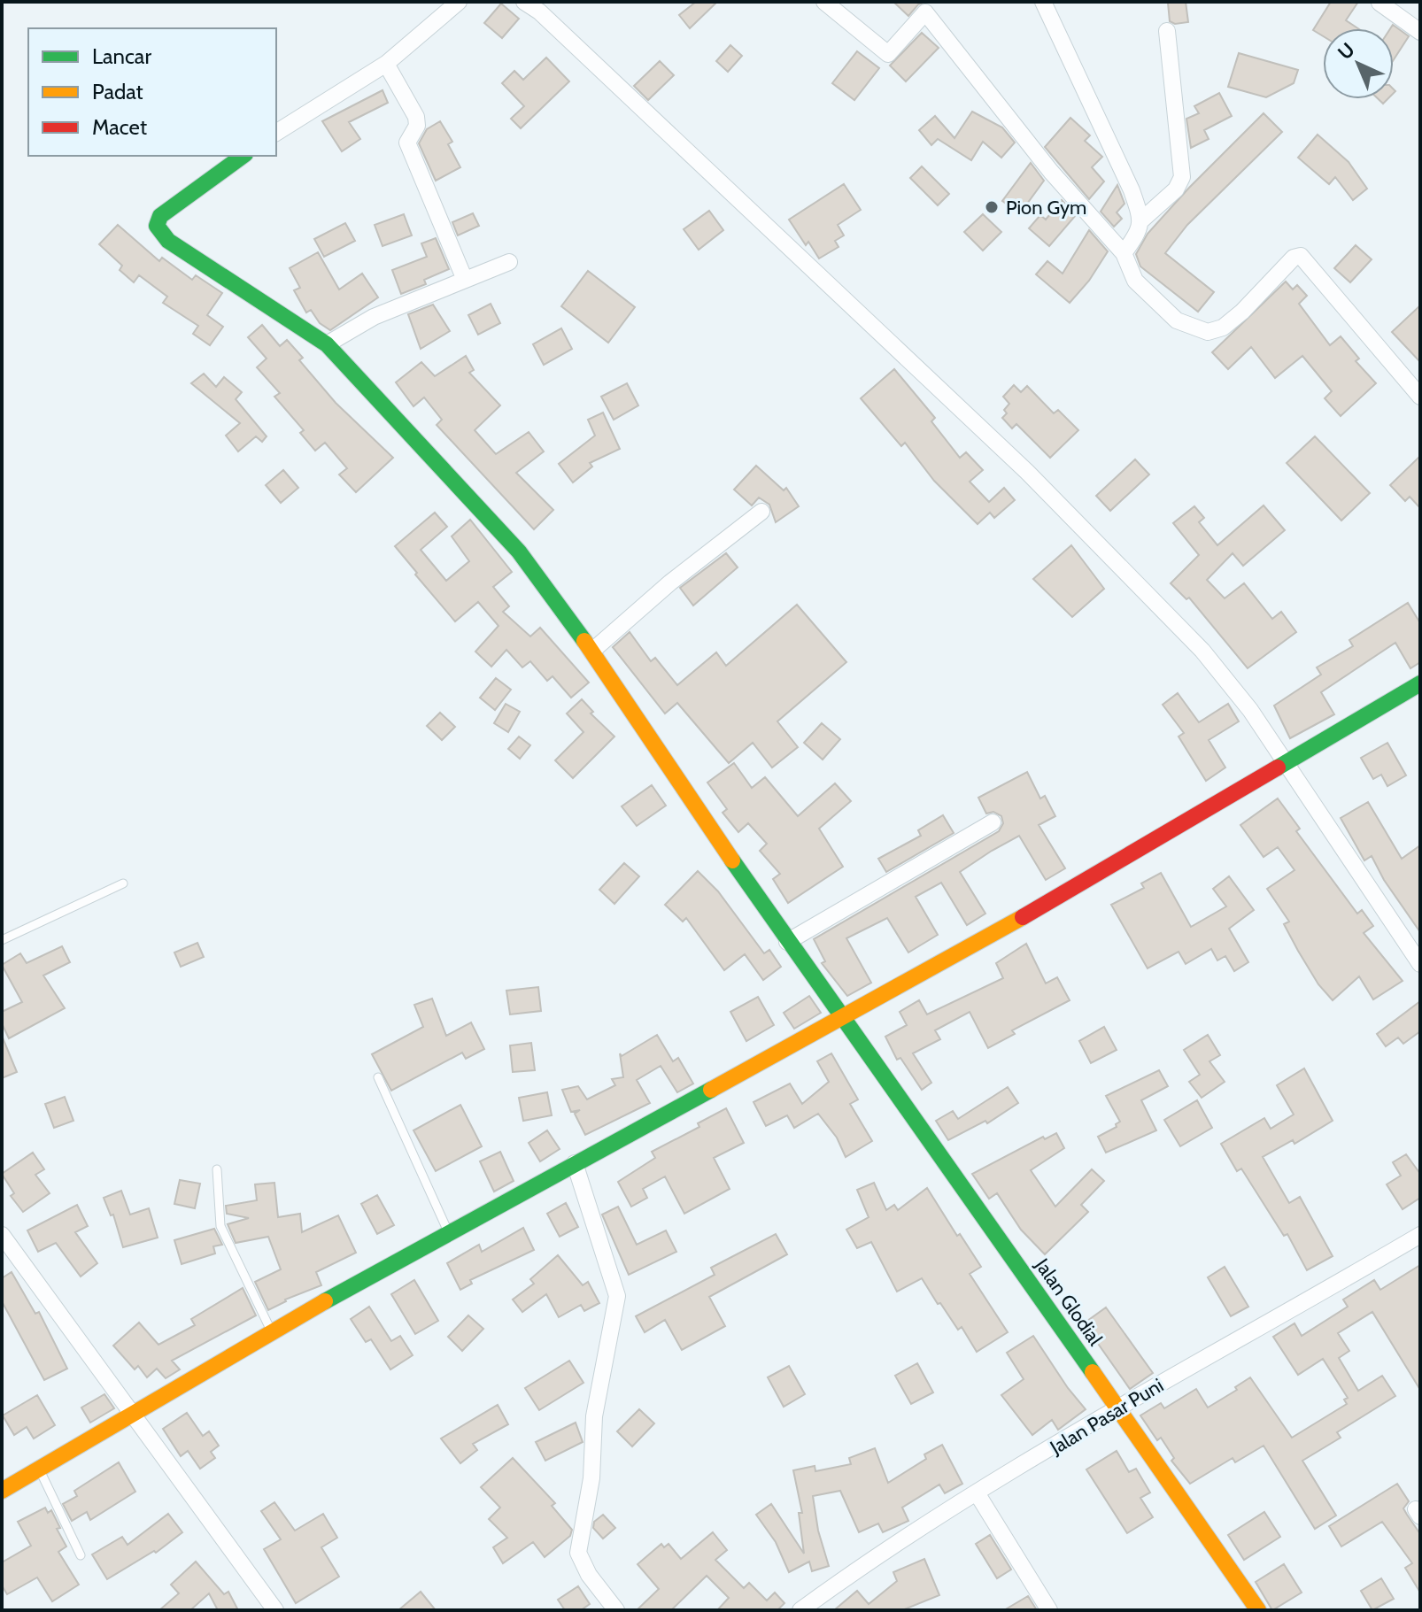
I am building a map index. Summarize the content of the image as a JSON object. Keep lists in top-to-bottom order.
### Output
{
  "streets": {
    "street": ["Jalan Glodial", "Jalan Pasar Puni"]
  },
  "crossings": [
    ["Jalan Glodial", "Jalan Pasar Puni"]
  ],
  "places": ["Pion Gym"],
  "legend": ["Lancar", "Padat", "Macet"],
  "north": "top left"
}
